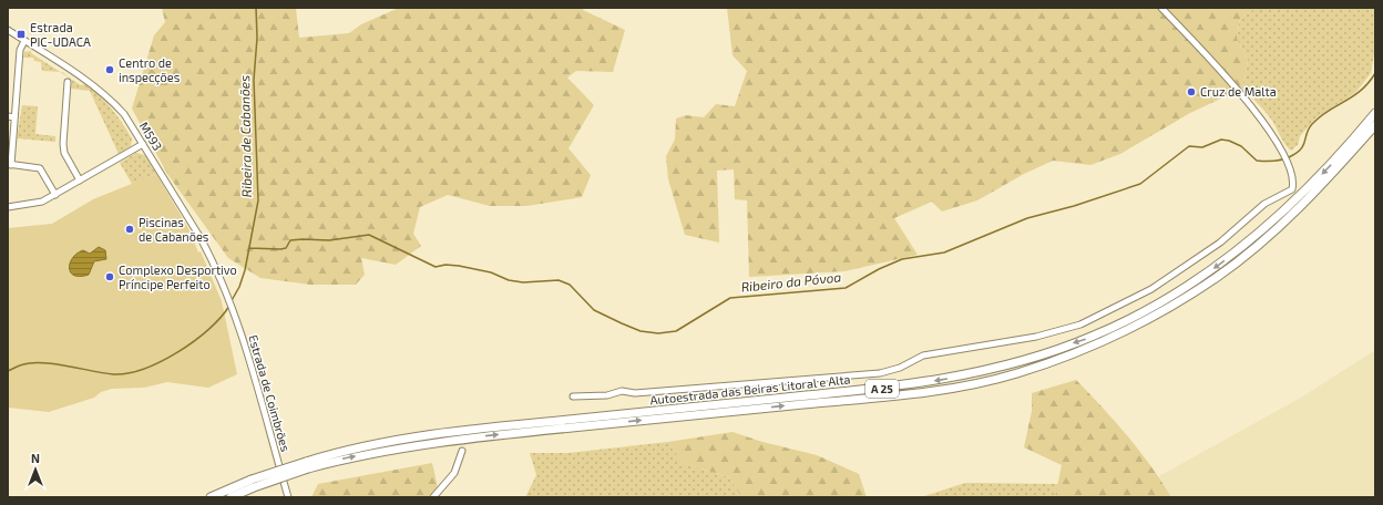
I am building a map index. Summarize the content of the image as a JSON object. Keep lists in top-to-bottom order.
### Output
{
  "streets": {
    "highway": ["A 25", "Autoestrada das Beiras Litoral e Alta"],
    "street": ["M593", "Estrada de Coimbrões"]
  },
  "crossings": [
    ["M593", "Estrada de Coimbrões"]
  ],
  "water": ["Ribeira de Cabanões", "Ribeiro da Póvoa"],
  "places": {
    "transit": ["Estrada PIC-UDACA"],
    "other": [
      "Centro de inspecções",
      "Cruz de Malta",
      "Piscinas de Cabanões",
      "Complexo Desportivo Príncipe Perfeito"
    ]
  },
  "north": "top"
}
